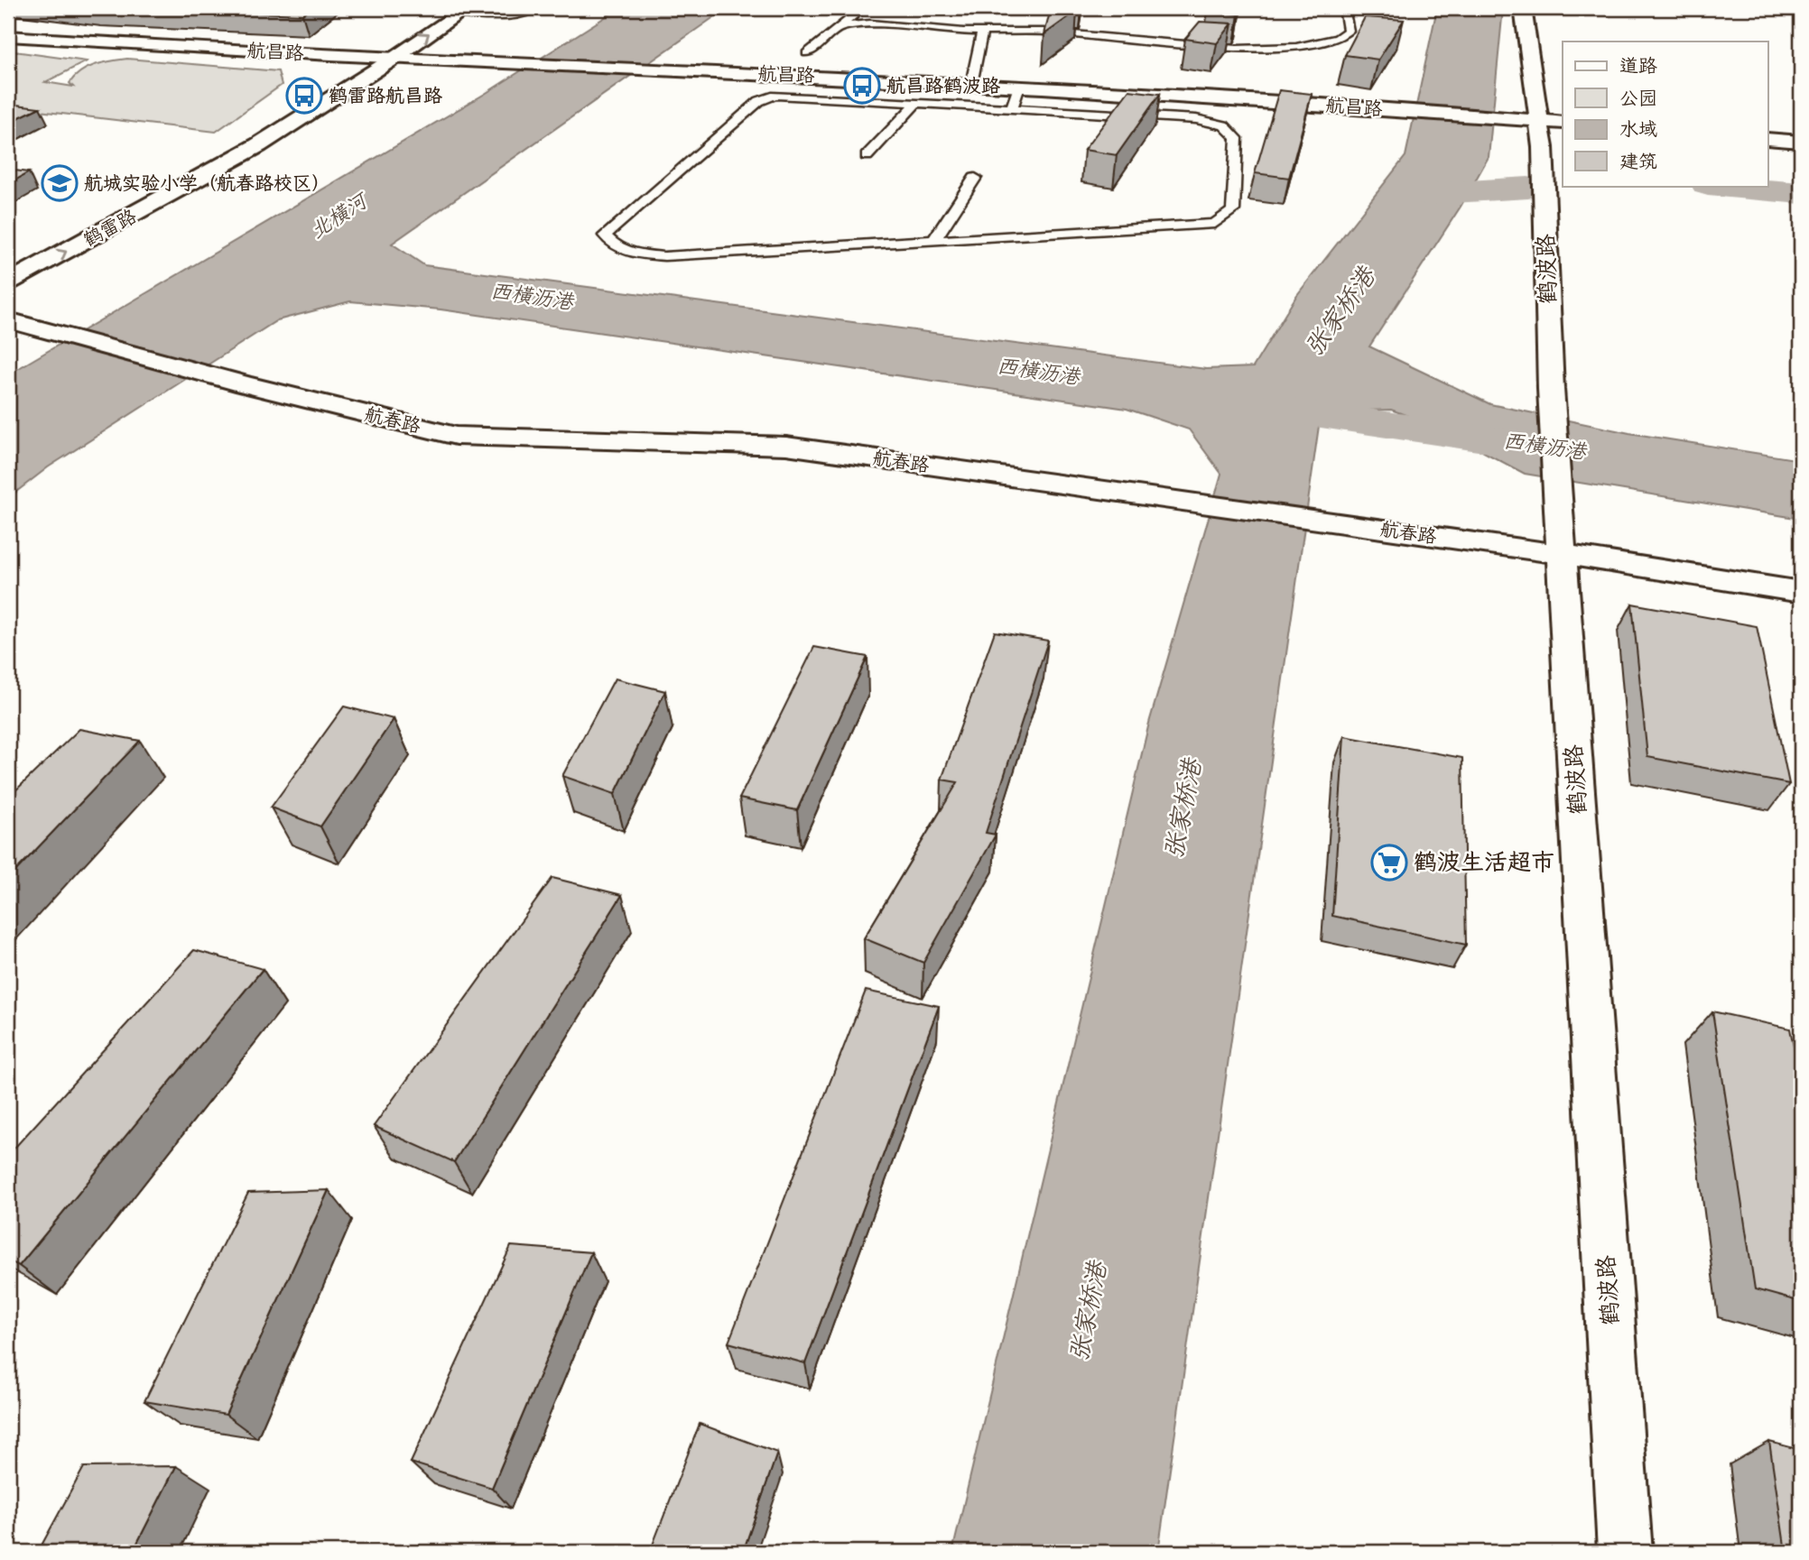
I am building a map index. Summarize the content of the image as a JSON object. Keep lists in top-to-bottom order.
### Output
{
  "streets": {
    "street": [
      "航昌路",
      "鹤雷路",
      "鹤波路",
      "航春路"
    ]
  },
  "crossings": [
    ["航昌路", "鹤雷路"],
    ["航昌路", "鹤波路"],
    ["鹤波路", "航春路"]
  ],
  "water": ["北横河", "西横沥港", "张家桥港"],
  "places": {
    "bus stop": ["航昌路鹤波路", "鹤雷路航昌路"],
    "school or university": ["航城实验小学（航春路校区）"],
    "supermarket": ["鹤波生活超市"]
  },
  "legend": [
    "道路",
    "公园",
    "水域",
    "建筑"
  ]
}
